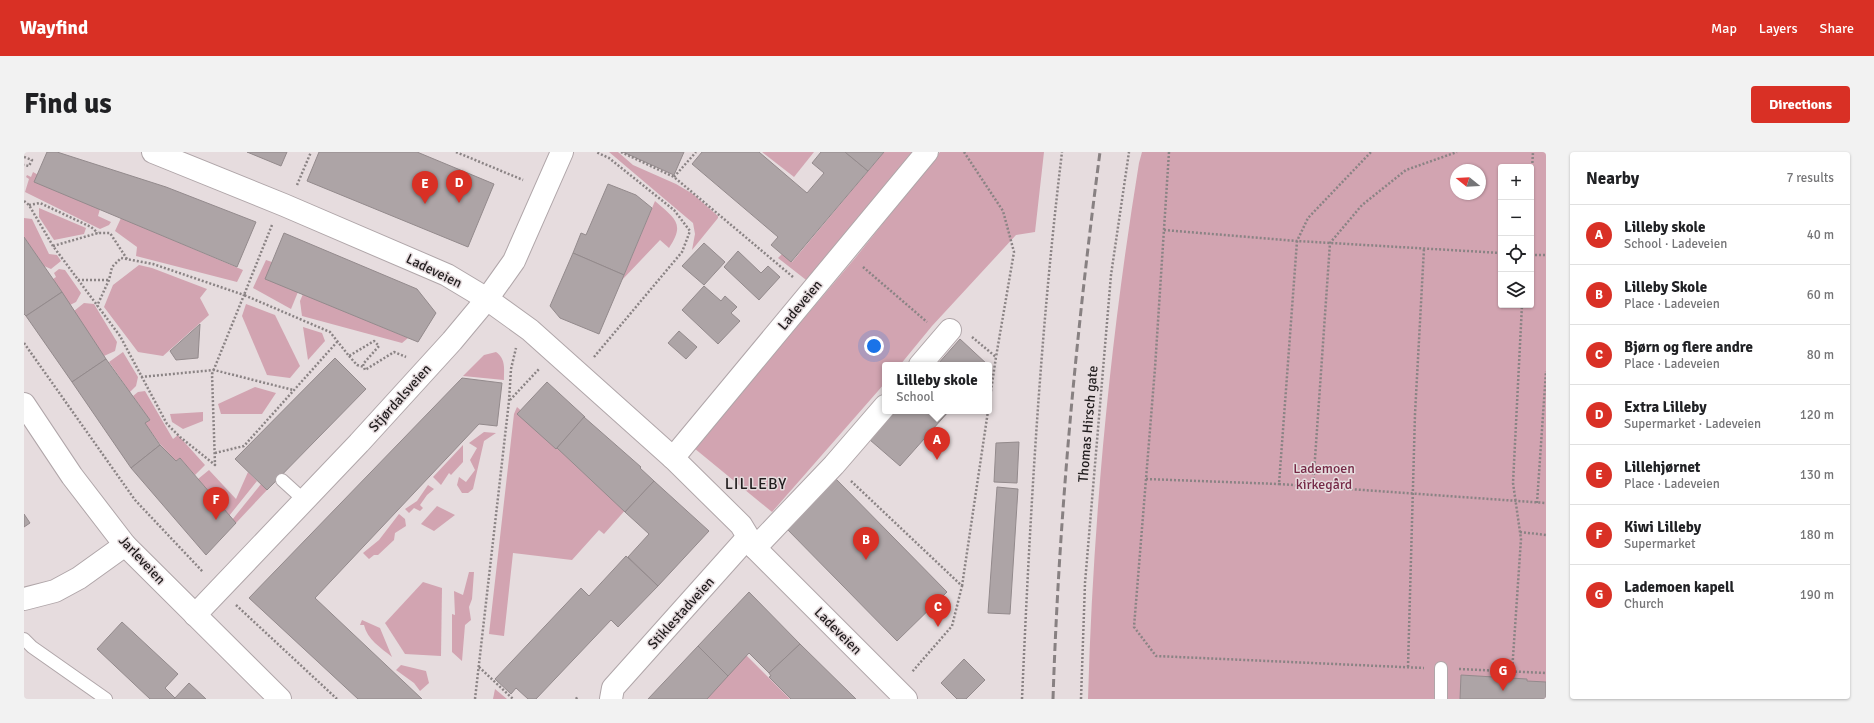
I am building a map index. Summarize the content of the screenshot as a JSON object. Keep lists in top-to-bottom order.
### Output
{
  "streets": {
    "street": [
      "Ladeveien",
      "Stjørdalsveien",
      "Jarleveien",
      "Stiklestadveien"
    ],
    "path": ["Thomas Hirsch gate"]
  },
  "crossings": [
    ["Ladeveien", "Stjørdalsveien"],
    ["Ladeveien", "Stiklestadveien"],
    ["Stjørdalsveien", "Jarleveien"]
  ],
  "districts": ["LILLEBY"],
  "parks": ["Lademoen kirkegård"],
  "north": "left",
  "page": {
    "header": "Wayfind",
    "nav": ["Map", "Layers", "Share"],
    "buttons": "Directions",
    "title": "Find us",
    "heading": ["Nearby", "7 results"],
    "map_buttons": ["+", "−"],
    "pins": [
      "D",
      "E",
      "A",
      "F",
      "B",
      "C",
      "G"
    ],
    "list": [
      {
        "mark": "A",
        "name": "Lilleby skole",
        "note": "School · Ladeveien",
        "value": "40 m"
      },
      {
        "mark": "B",
        "name": "Lilleby Skole",
        "note": "Place · Ladeveien",
        "value": "60 m"
      },
      {
        "mark": "C",
        "name": "Bjørn og flere andre",
        "note": "Place · Ladeveien",
        "value": "80 m"
      },
      {
        "mark": "D",
        "name": "Extra Lilleby",
        "note": "Supermarket · Ladeveien",
        "value": "120 m"
      },
      {
        "mark": "E",
        "name": "Lillehjørnet",
        "note": "Place · Ladeveien",
        "value": "130 m"
      },
      {
        "mark": "F",
        "name": "Kiwi Lilleby",
        "note": "Supermarket",
        "value": "180 m"
      },
      {
        "mark": "G",
        "name": "Lademoen kapell",
        "note": "Church",
        "value": "190 m"
      }
    ],
    "popup": ["Lilleby skole", "School"]
  }
}
